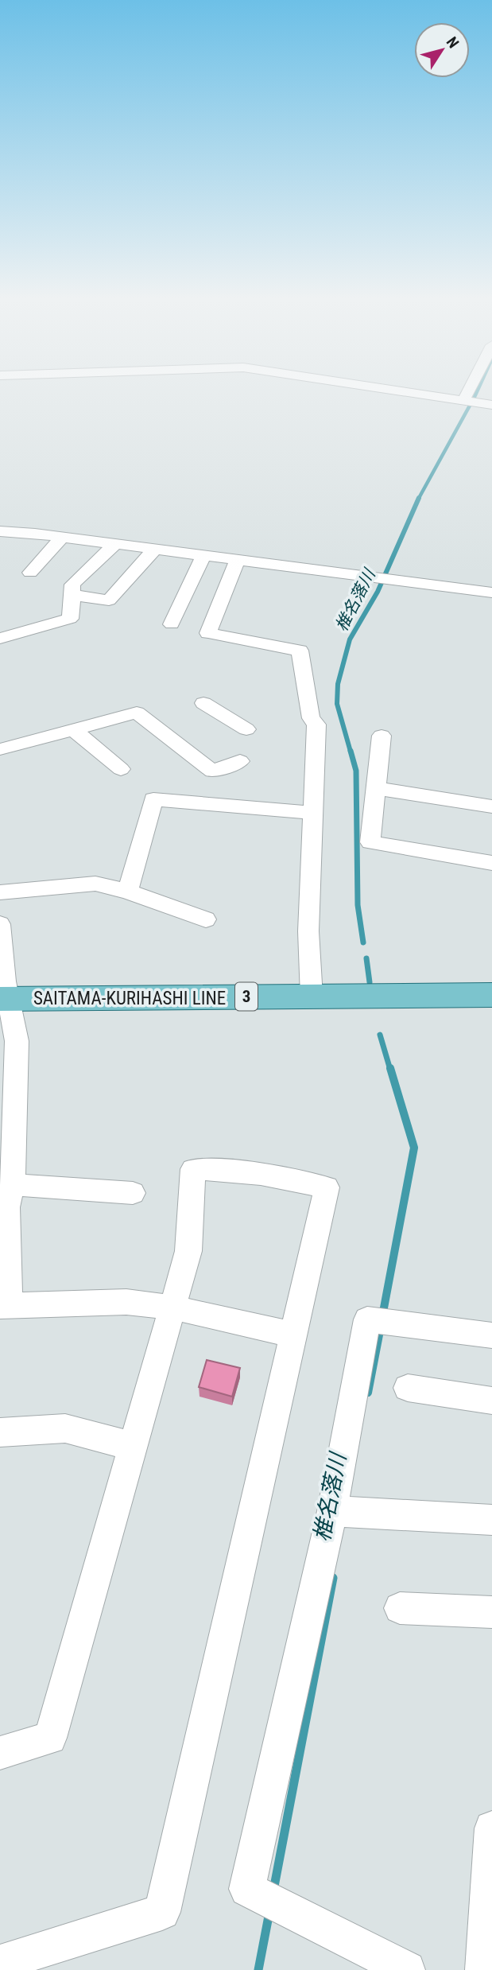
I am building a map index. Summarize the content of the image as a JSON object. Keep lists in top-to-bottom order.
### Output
{
  "streets": {
    "main road": ["3", "SAITAMA-KURIHASHI LINE"]
  },
  "water": ["椎名落川"],
  "north": "top right"
}
